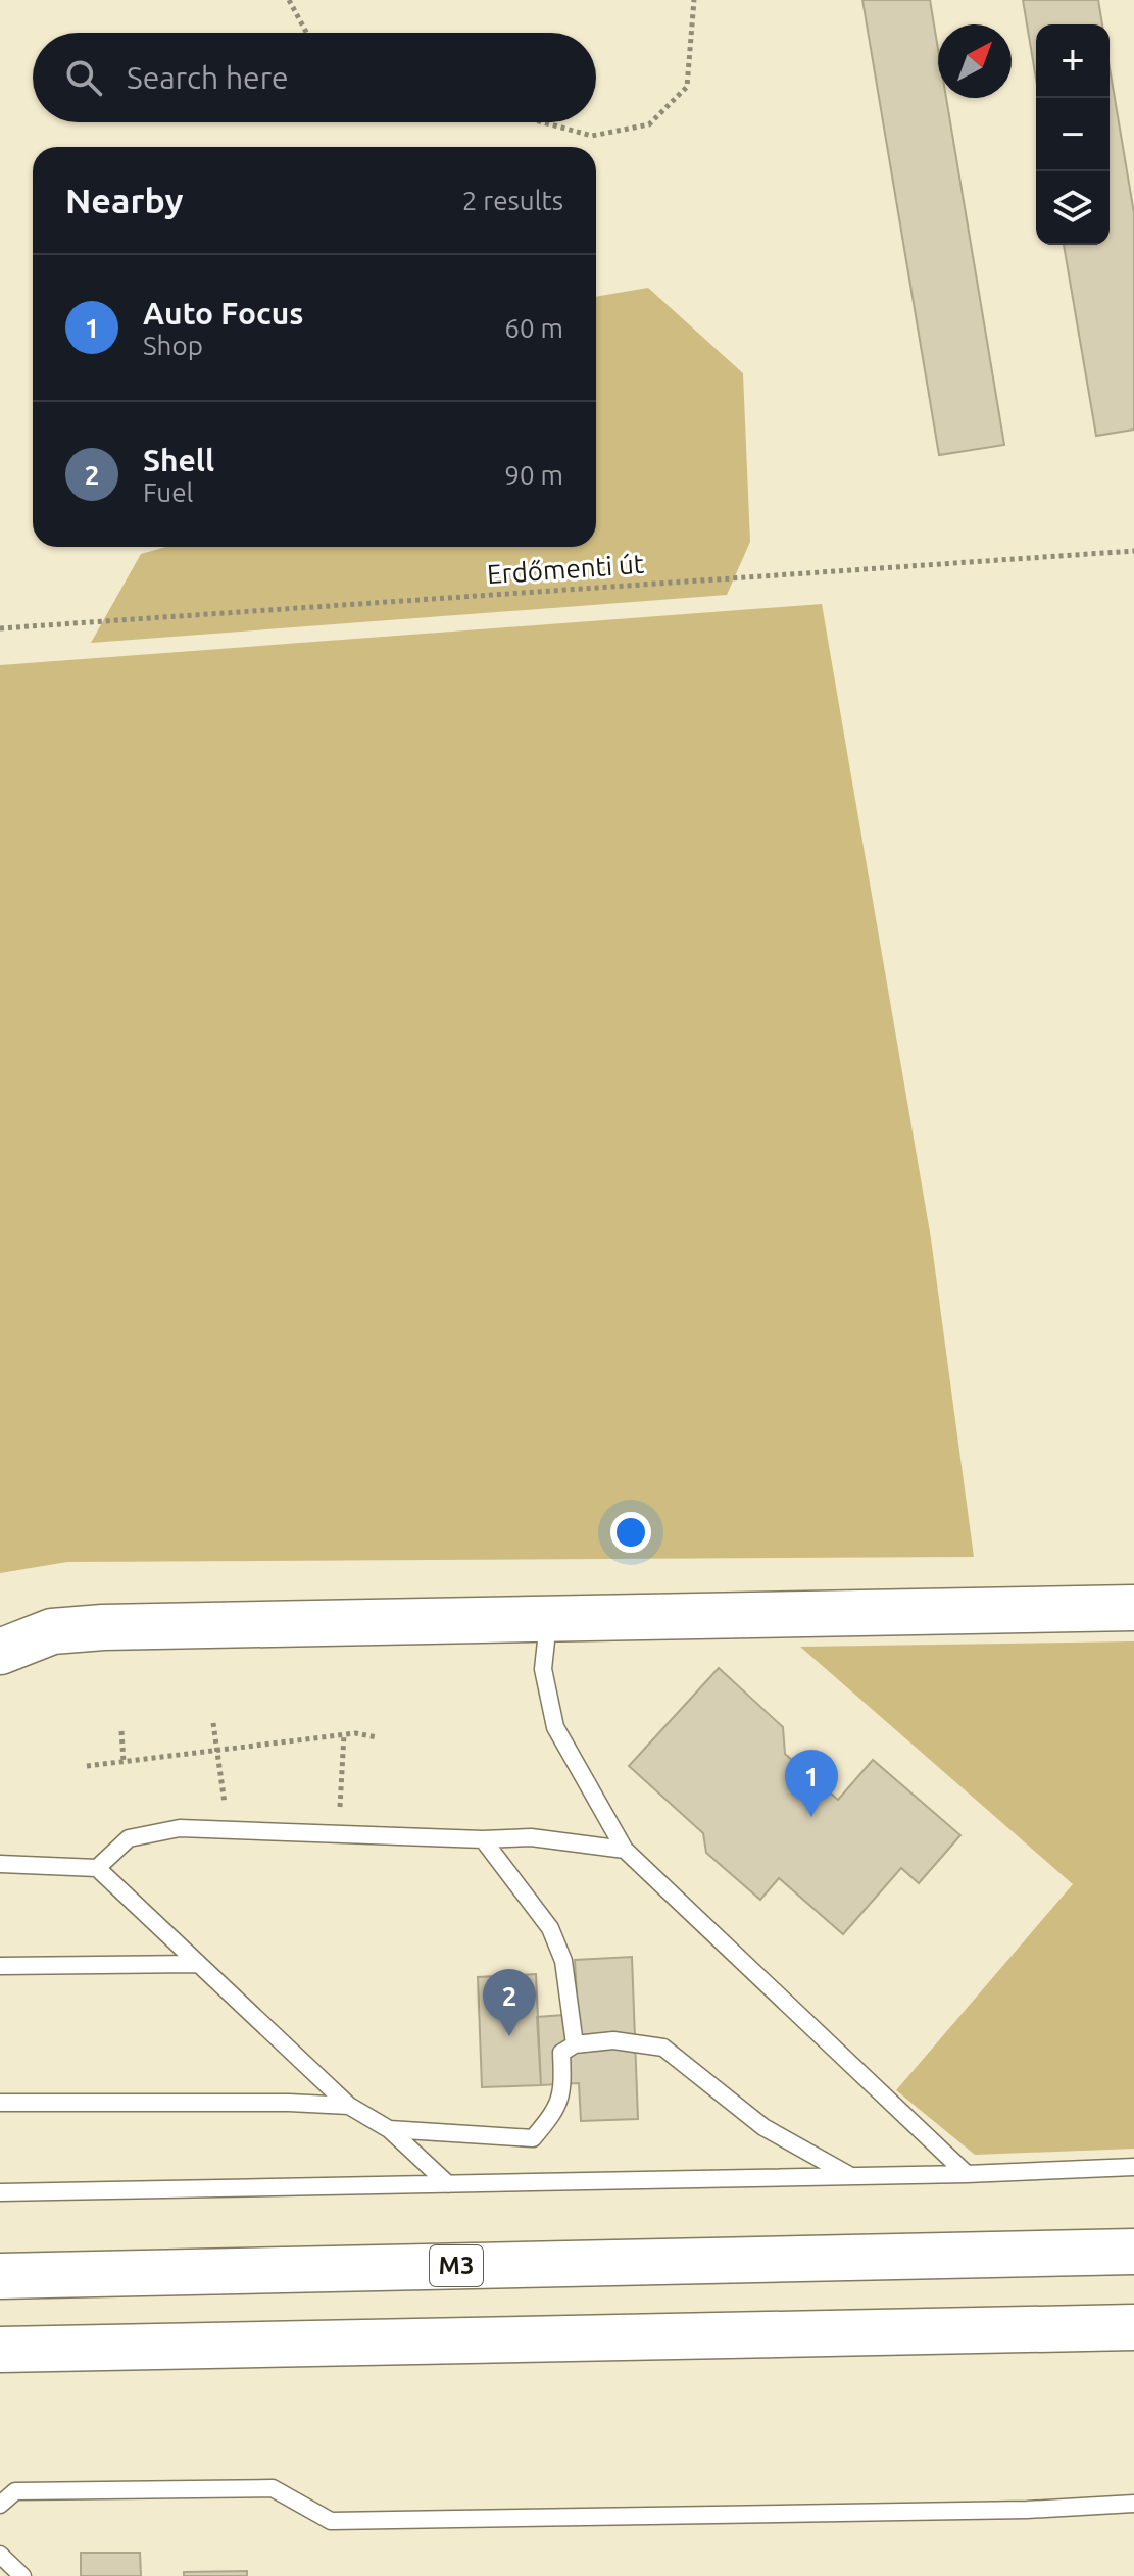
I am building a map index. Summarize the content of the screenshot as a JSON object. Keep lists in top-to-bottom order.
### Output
{
  "streets": {
    "highway": ["M3"],
    "path": ["Erdőmenti út"]
  },
  "north": "top right",
  "page": {
    "map_buttons": ["+", "−"],
    "search": "Search here",
    "heading": ["Nearby", "2 results"],
    "list": [
      {
        "mark": "1",
        "name": "Auto Focus",
        "note": "Shop",
        "value": "60 m"
      },
      {
        "mark": "2",
        "name": "Shell",
        "note": "Fuel",
        "value": "90 m"
      }
    ],
    "pins": ["1", "2"]
  }
}
